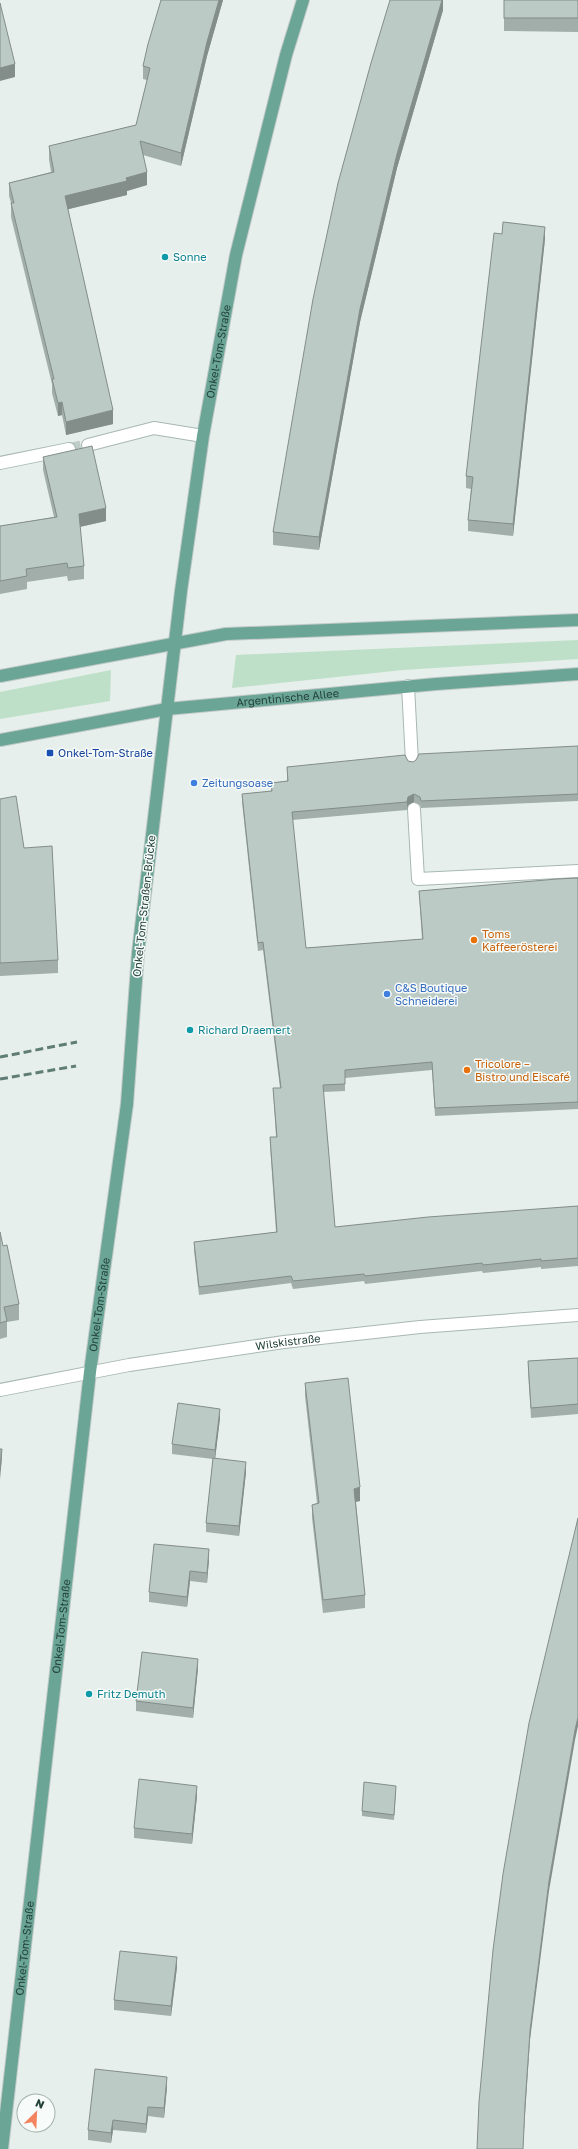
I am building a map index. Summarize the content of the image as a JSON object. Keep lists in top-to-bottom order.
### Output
{
  "streets": {
    "main road": ["Onkel-Tom-Straße", "Argentinische Allee", "Onkel-Tom-Straßen-Brücke"],
    "street": ["Wilskistraße"]
  },
  "crossings": [
    ["Onkel-Tom-Straße", "Argentinische Allee"],
    ["Onkel-Tom-Straße", "Onkel-Tom-Straßen-Brücke"],
    ["Onkel-Tom-Straße", "Wilskistraße"],
    ["Argentinische Allee", "Onkel-Tom-Straßen-Brücke"]
  ],
  "places": {
    "other": [
      "Sonne",
      "Zeitungsoase",
      "Toms Kaffeerösterei",
      "C&S Boutique Schneiderei",
      "Richard Draemert",
      "Tricolore – Bistro und Eiscafé",
      "Fritz Demuth"
    ],
    "transit": ["Onkel-Tom-Straße"]
  },
  "north": "top right"
}
